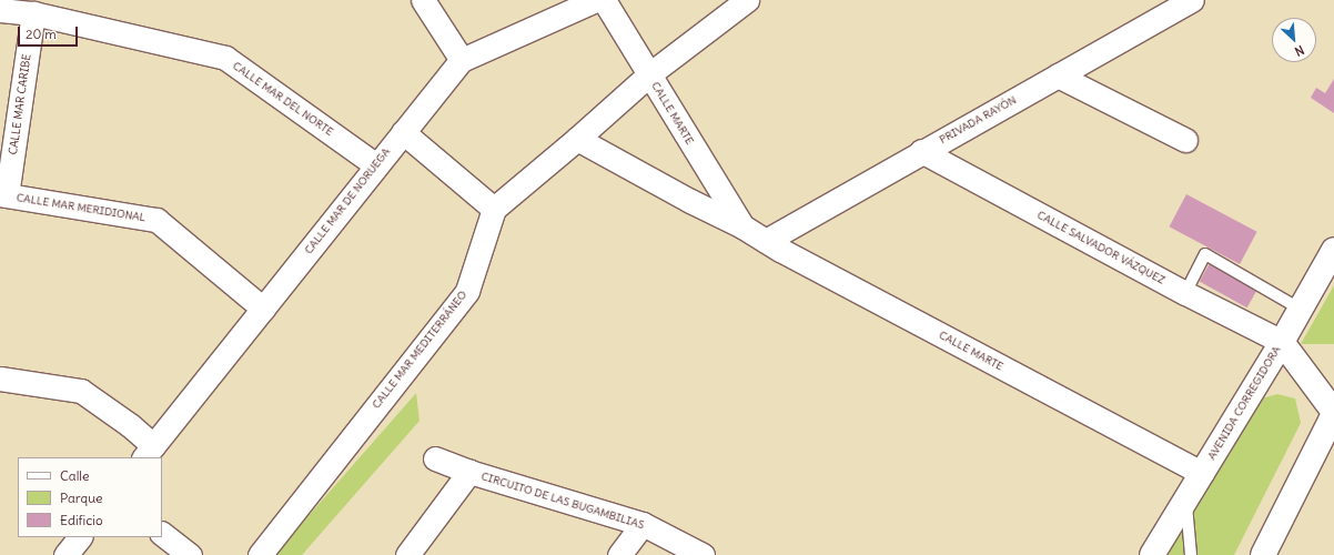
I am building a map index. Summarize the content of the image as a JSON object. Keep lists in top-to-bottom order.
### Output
{
  "streets": {
    "main road": ["AVENIDA CORREGIDORA"],
    "street": [
      "CALLE MAR DEL NORTE",
      "CALLE MAR CARIBE",
      "CALLE MARTE",
      "PRIVADA RAYÓN",
      "CALLE MAR DE NORUEGA",
      "CALLE MAR MERIDIONAL",
      "CALLE SALVADOR VÁZQUEZ",
      "CALLE MAR MEDITERRÁNEO",
      "CIRCUITO DE LAS BUGAMBILIAS"
    ]
  },
  "crossings": [
    ["CALLE MAR DEL NORTE", "CALLE MAR CARIBE"],
    ["CALLE MAR DEL NORTE", "CALLE MAR DE NORUEGA"],
    ["CALLE MAR CARIBE", "CALLE MAR MERIDIONAL"],
    ["CALLE MARTE", "PRIVADA RAYÓN"],
    ["CALLE MARTE", "AVENIDA CORREGIDORA"],
    ["PRIVADA RAYÓN", "CALLE SALVADOR VÁZQUEZ"],
    ["CALLE MAR DE NORUEGA", "CALLE MAR MERIDIONAL"],
    ["CALLE SALVADOR VÁZQUEZ", "AVENIDA CORREGIDORA"]
  ],
  "legend": ["Calle", "Parque", "Edificio"],
  "scale_bar": "20 m",
  "north": "bottom right"
}
